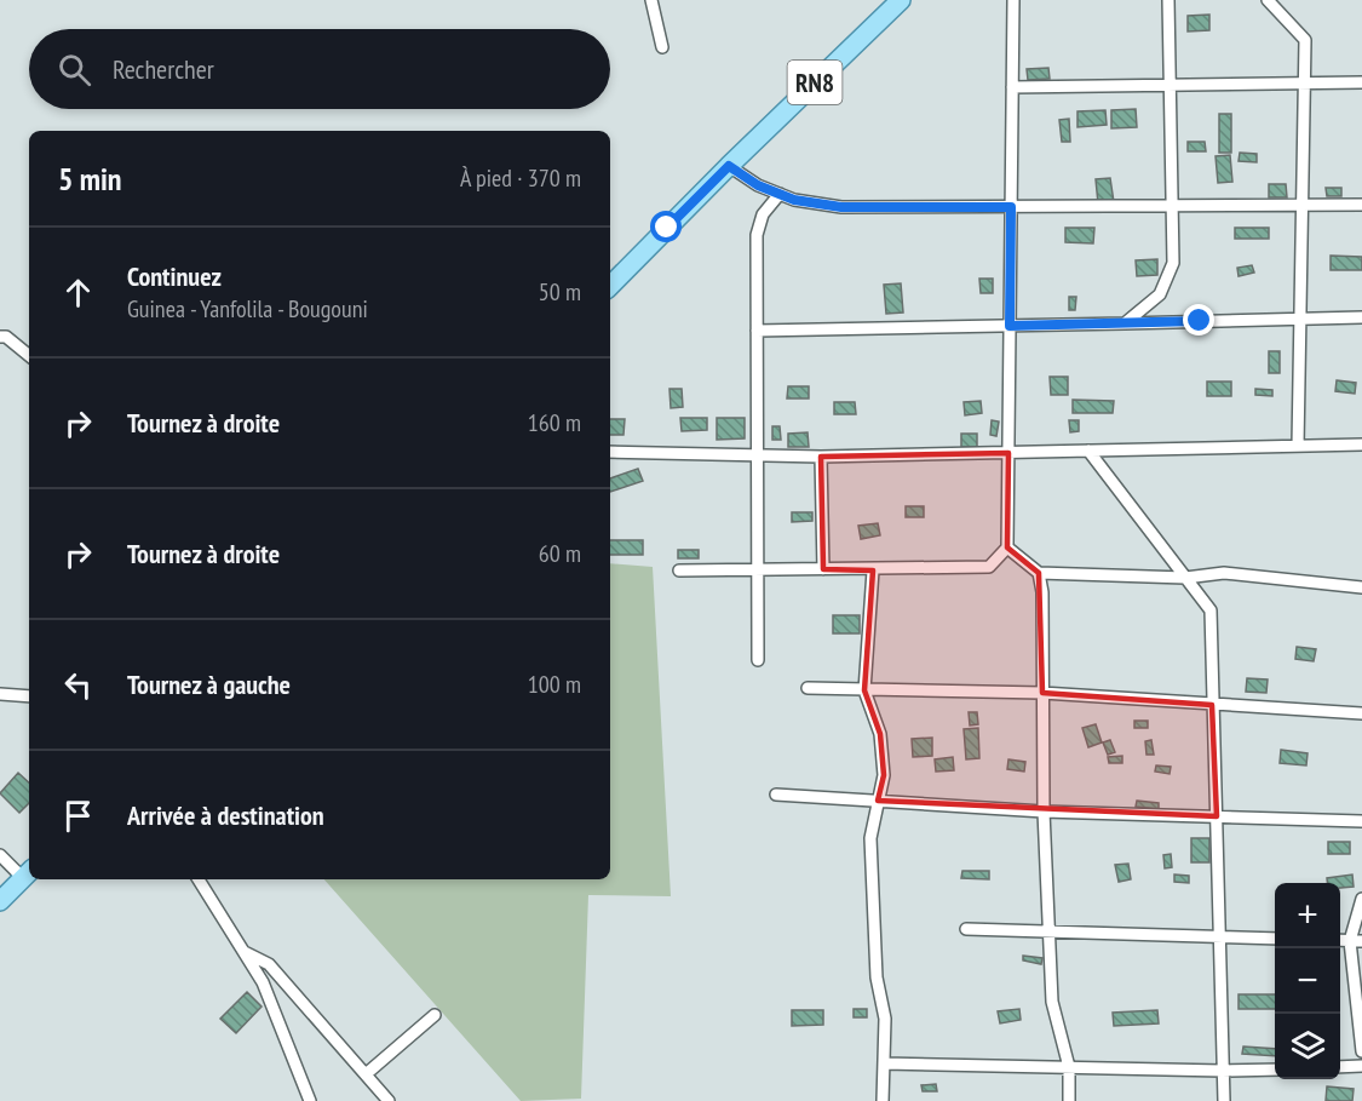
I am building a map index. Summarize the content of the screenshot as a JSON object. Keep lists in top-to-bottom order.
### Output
{
  "streets": {
    "main road": ["RN8"]
  },
  "page": {
    "search": "Rechercher",
    "heading": ["5 min", "À pied · 370 m"],
    "list": [
      ["Continuez", "Guinea - Yanfolila - Bougouni", "50 m"],
      ["Tournez à droite", "160 m"],
      ["Tournez à droite", "60 m"],
      ["Tournez à gauche", "100 m"],
      "Arrivée à destination"
    ],
    "map_buttons": ["+", "−"]
  }
}
